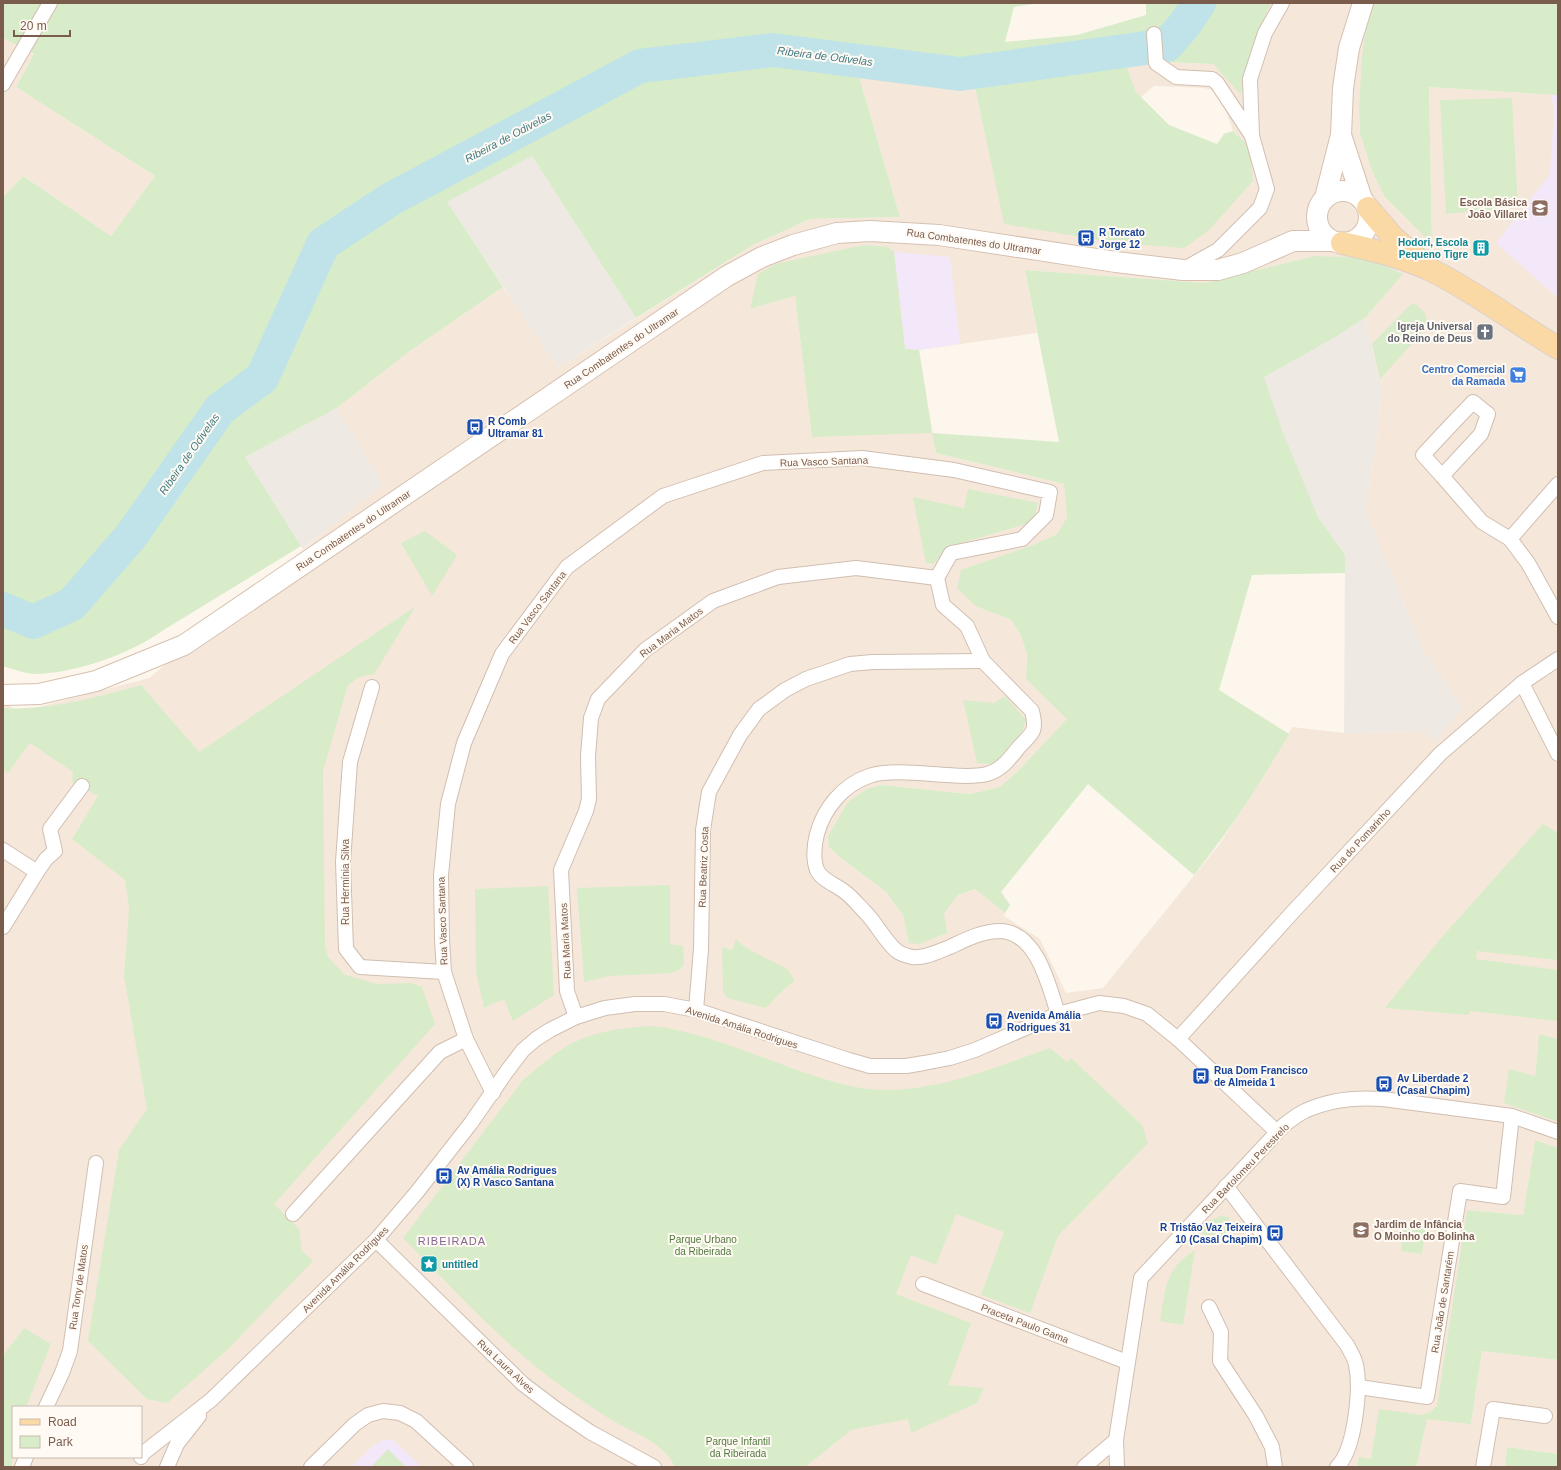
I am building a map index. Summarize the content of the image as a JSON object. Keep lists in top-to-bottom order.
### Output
{
  "streets": {
    "main road": ["Rua Combatentes do Ultramar"],
    "street": [
      "Rua Vasco Santana",
      "Rua Maria Matos",
      "Rua do Pomarinho",
      "Rua Beatriz Costa",
      "Rua Hermínia Silva",
      "Avenida Amália Rodrigues",
      "Rua Bartolomeu Perestrelo",
      "Rua Tony de Matos",
      "Rua João de Santarém",
      "Praceta Paulo Gama",
      "Rua Laura Alves"
    ]
  },
  "crossings": [
    ["Rua Vasco Santana", "Rua Maria Matos"],
    ["Rua Vasco Santana", "Rua Hermínia Silva"],
    ["Rua Vasco Santana", "Avenida Amália Rodrigues"],
    ["Rua Maria Matos", "Avenida Amália Rodrigues"],
    ["Rua do Pomarinho", "Avenida Amália Rodrigues"],
    ["Rua Beatriz Costa", "Avenida Amália Rodrigues"],
    ["Avenida Amália Rodrigues", "Rua Bartolomeu Perestrelo"],
    ["Avenida Amália Rodrigues", "Rua Laura Alves"],
    ["Rua Bartolomeu Perestrelo", "Rua João de Santarém"],
    ["Rua Bartolomeu Perestrelo", "Praceta Paulo Gama"]
  ],
  "districts": ["RIBEIRADA"],
  "water": ["Ribeira de Odivelas"],
  "parks": ["Parque Urbano da Ribeirada", "Parque Infantil da Ribeirada"],
  "places": {
    "school or university": ["Escola Básica João Villaret", "Jardim de Infância O Moinho do Bolinha"],
    "bus stop": [
      "R Torcato Jorge 12",
      "R Comb Ultramar 81",
      "Avenida Amália Rodrigues 31",
      "Rua Dom Francisco de Almeida 1",
      "Av Liberdade 2 (Casal Chapim)",
      "Av Amália Rodrigues (X) R Vasco Santana",
      "R Tristão Vaz Teixeira 10 (Casal Chapim)"
    ],
    "building": ["Hodori, Escola Pequeno Tigre"],
    "church": ["Igreja Universal do Reino de Deus"],
    "supermarket": ["Centro Comercial da Ramada"],
    "place": ["untitled"]
  },
  "legend": ["Road", "Park"],
  "scale_bar": "20 m"
}
